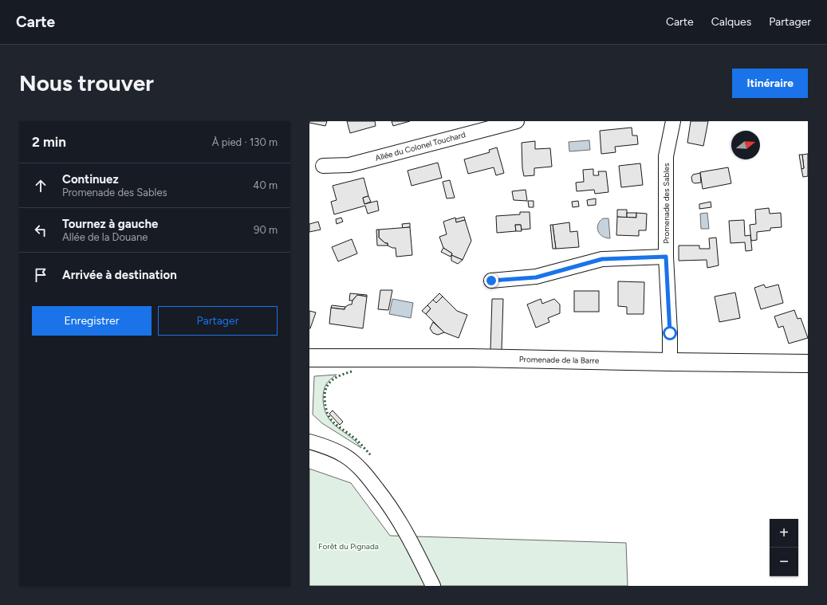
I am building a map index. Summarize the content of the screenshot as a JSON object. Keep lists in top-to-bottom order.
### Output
{
  "streets": {
    "main road": ["Promenade de la Barre"],
    "street": ["Allée du Colonel Touchard", "Promenade des Sables"]
  },
  "crossings": [
    ["Promenade des Sables", "Promenade de la Barre"]
  ],
  "parks": ["Forêt du Pignada"],
  "north": "right",
  "page": {
    "header": "Carte",
    "nav": ["Carte", "Calques", "Partager"],
    "buttons": [
      "Itinéraire",
      ["Enregistrer", "Partager"]
    ],
    "title": "Nous trouver",
    "heading": ["2 min", "À pied · 130 m"],
    "list": [
      ["Continuez", "Promenade des Sables", "40 m"],
      ["Tournez à gauche", "Allée de la Douane", "90 m"],
      "Arrivée à destination"
    ],
    "map_buttons": ["+", "−"]
  }
}
